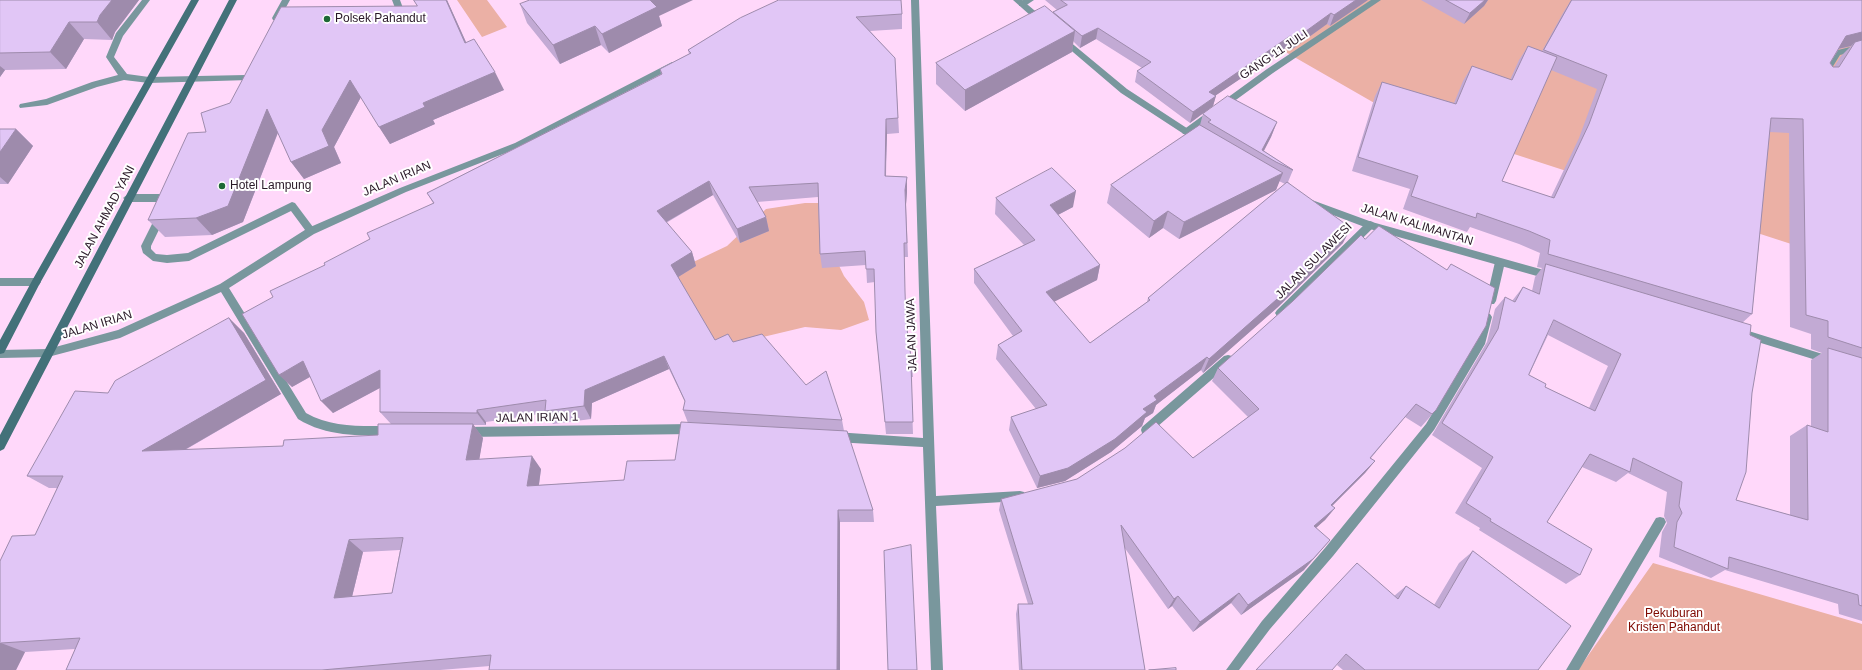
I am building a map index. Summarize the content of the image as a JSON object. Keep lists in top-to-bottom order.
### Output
{
  "streets": {
    "main road": ["JALAN AHMAD YANI"],
    "street": [
      "GANG 11 JULI",
      "JALAN IRIAN",
      "JALAN KALIMANTAN",
      "JALAN SULAWESI",
      "JALAN JAWA",
      "JALAN IRIAN 1"
    ]
  },
  "crossings": [
    ["JALAN IRIAN", "JALAN AHMAD YANI"],
    ["JALAN KALIMANTAN", "JALAN SULAWESI"]
  ],
  "parks": ["Pekuburan Kristen Pahandut"],
  "places": ["Polsek Pahandut", "Hotel Lampung"]
}
